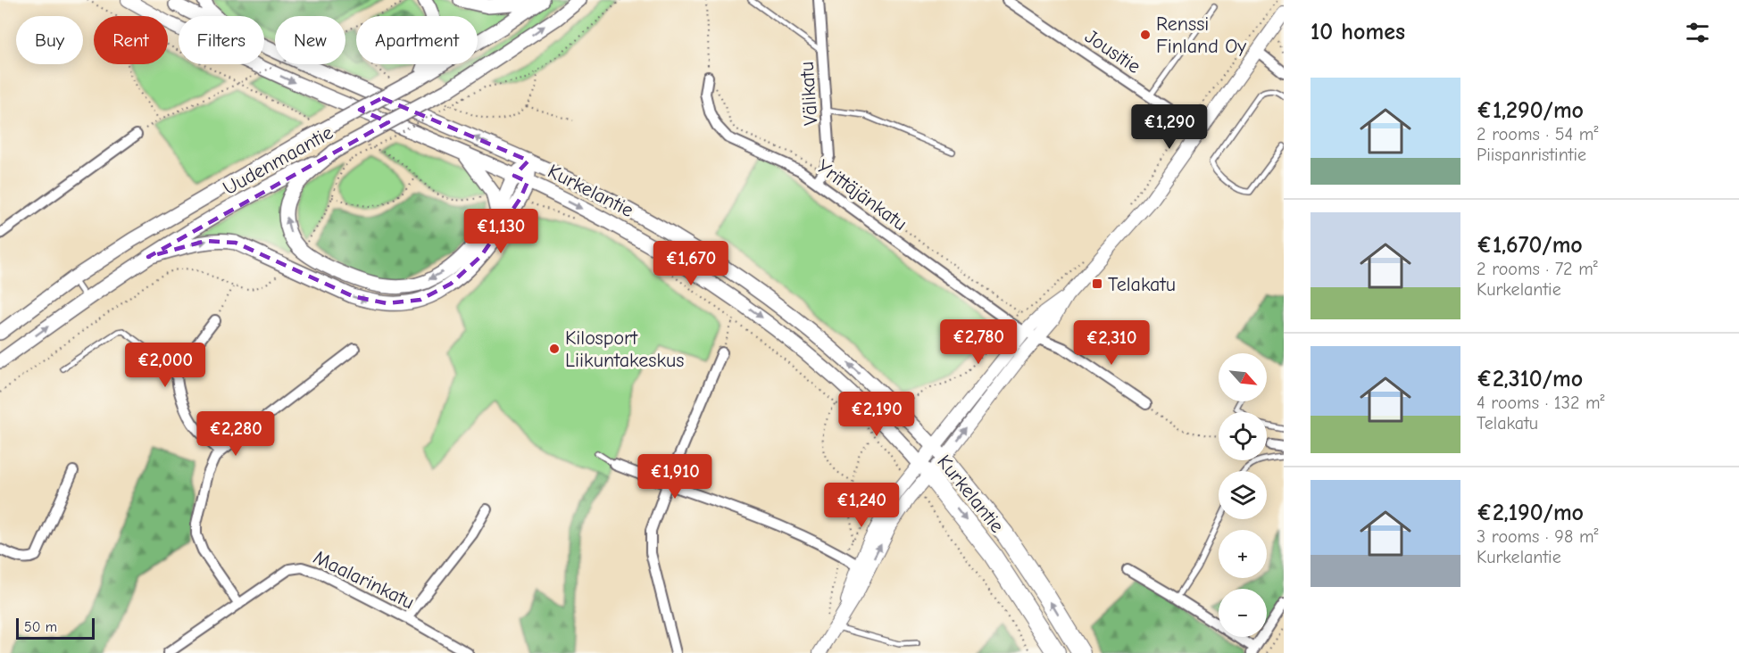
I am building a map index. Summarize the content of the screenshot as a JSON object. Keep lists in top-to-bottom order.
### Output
{
  "streets": {
    "highway": ["Kurkelantie"],
    "main road": ["Uudenmaantie"],
    "street": [
      "Jousitie",
      "Välikatu",
      "Yrittäjänkatu",
      "Maalarinkatu"
    ]
  },
  "crossings": [
    ["Välikatu", "Yrittäjänkatu"]
  ],
  "places": {
    "other": ["Renssi Finland Oy", "Kilosport Liikuntakeskus"],
    "transit": ["Telakatu"]
  },
  "scale_bar": "50 m",
  "north": "bottom right",
  "page": {
    "heading": "10 homes",
    "chip": [
      "Buy",
      "Rent",
      "Filters",
      "New",
      "Apartment"
    ],
    "list": [
      {
        "name": "€1,290/mo",
        "note": "2 rooms · 54 m² · Piispanristintie"
      },
      {
        "name": "€1,670/mo",
        "note": "2 rooms · 72 m² · Kurkelantie"
      },
      {
        "name": "€2,310/mo",
        "note": "4 rooms · 132 m² · Telakatu"
      },
      {
        "name": "€2,190/mo",
        "note": "3 rooms · 98 m² · Kurkelantie"
      }
    ],
    "price": [
      "€1,290",
      "€1,130",
      "€1,670",
      "€2,780",
      "€2,310",
      "€2,000",
      "€2,190",
      "€2,280",
      "€1,910",
      "€1,240"
    ],
    "map_buttons": ["+", "−"],
    "scale": "50 m"
  }
}
